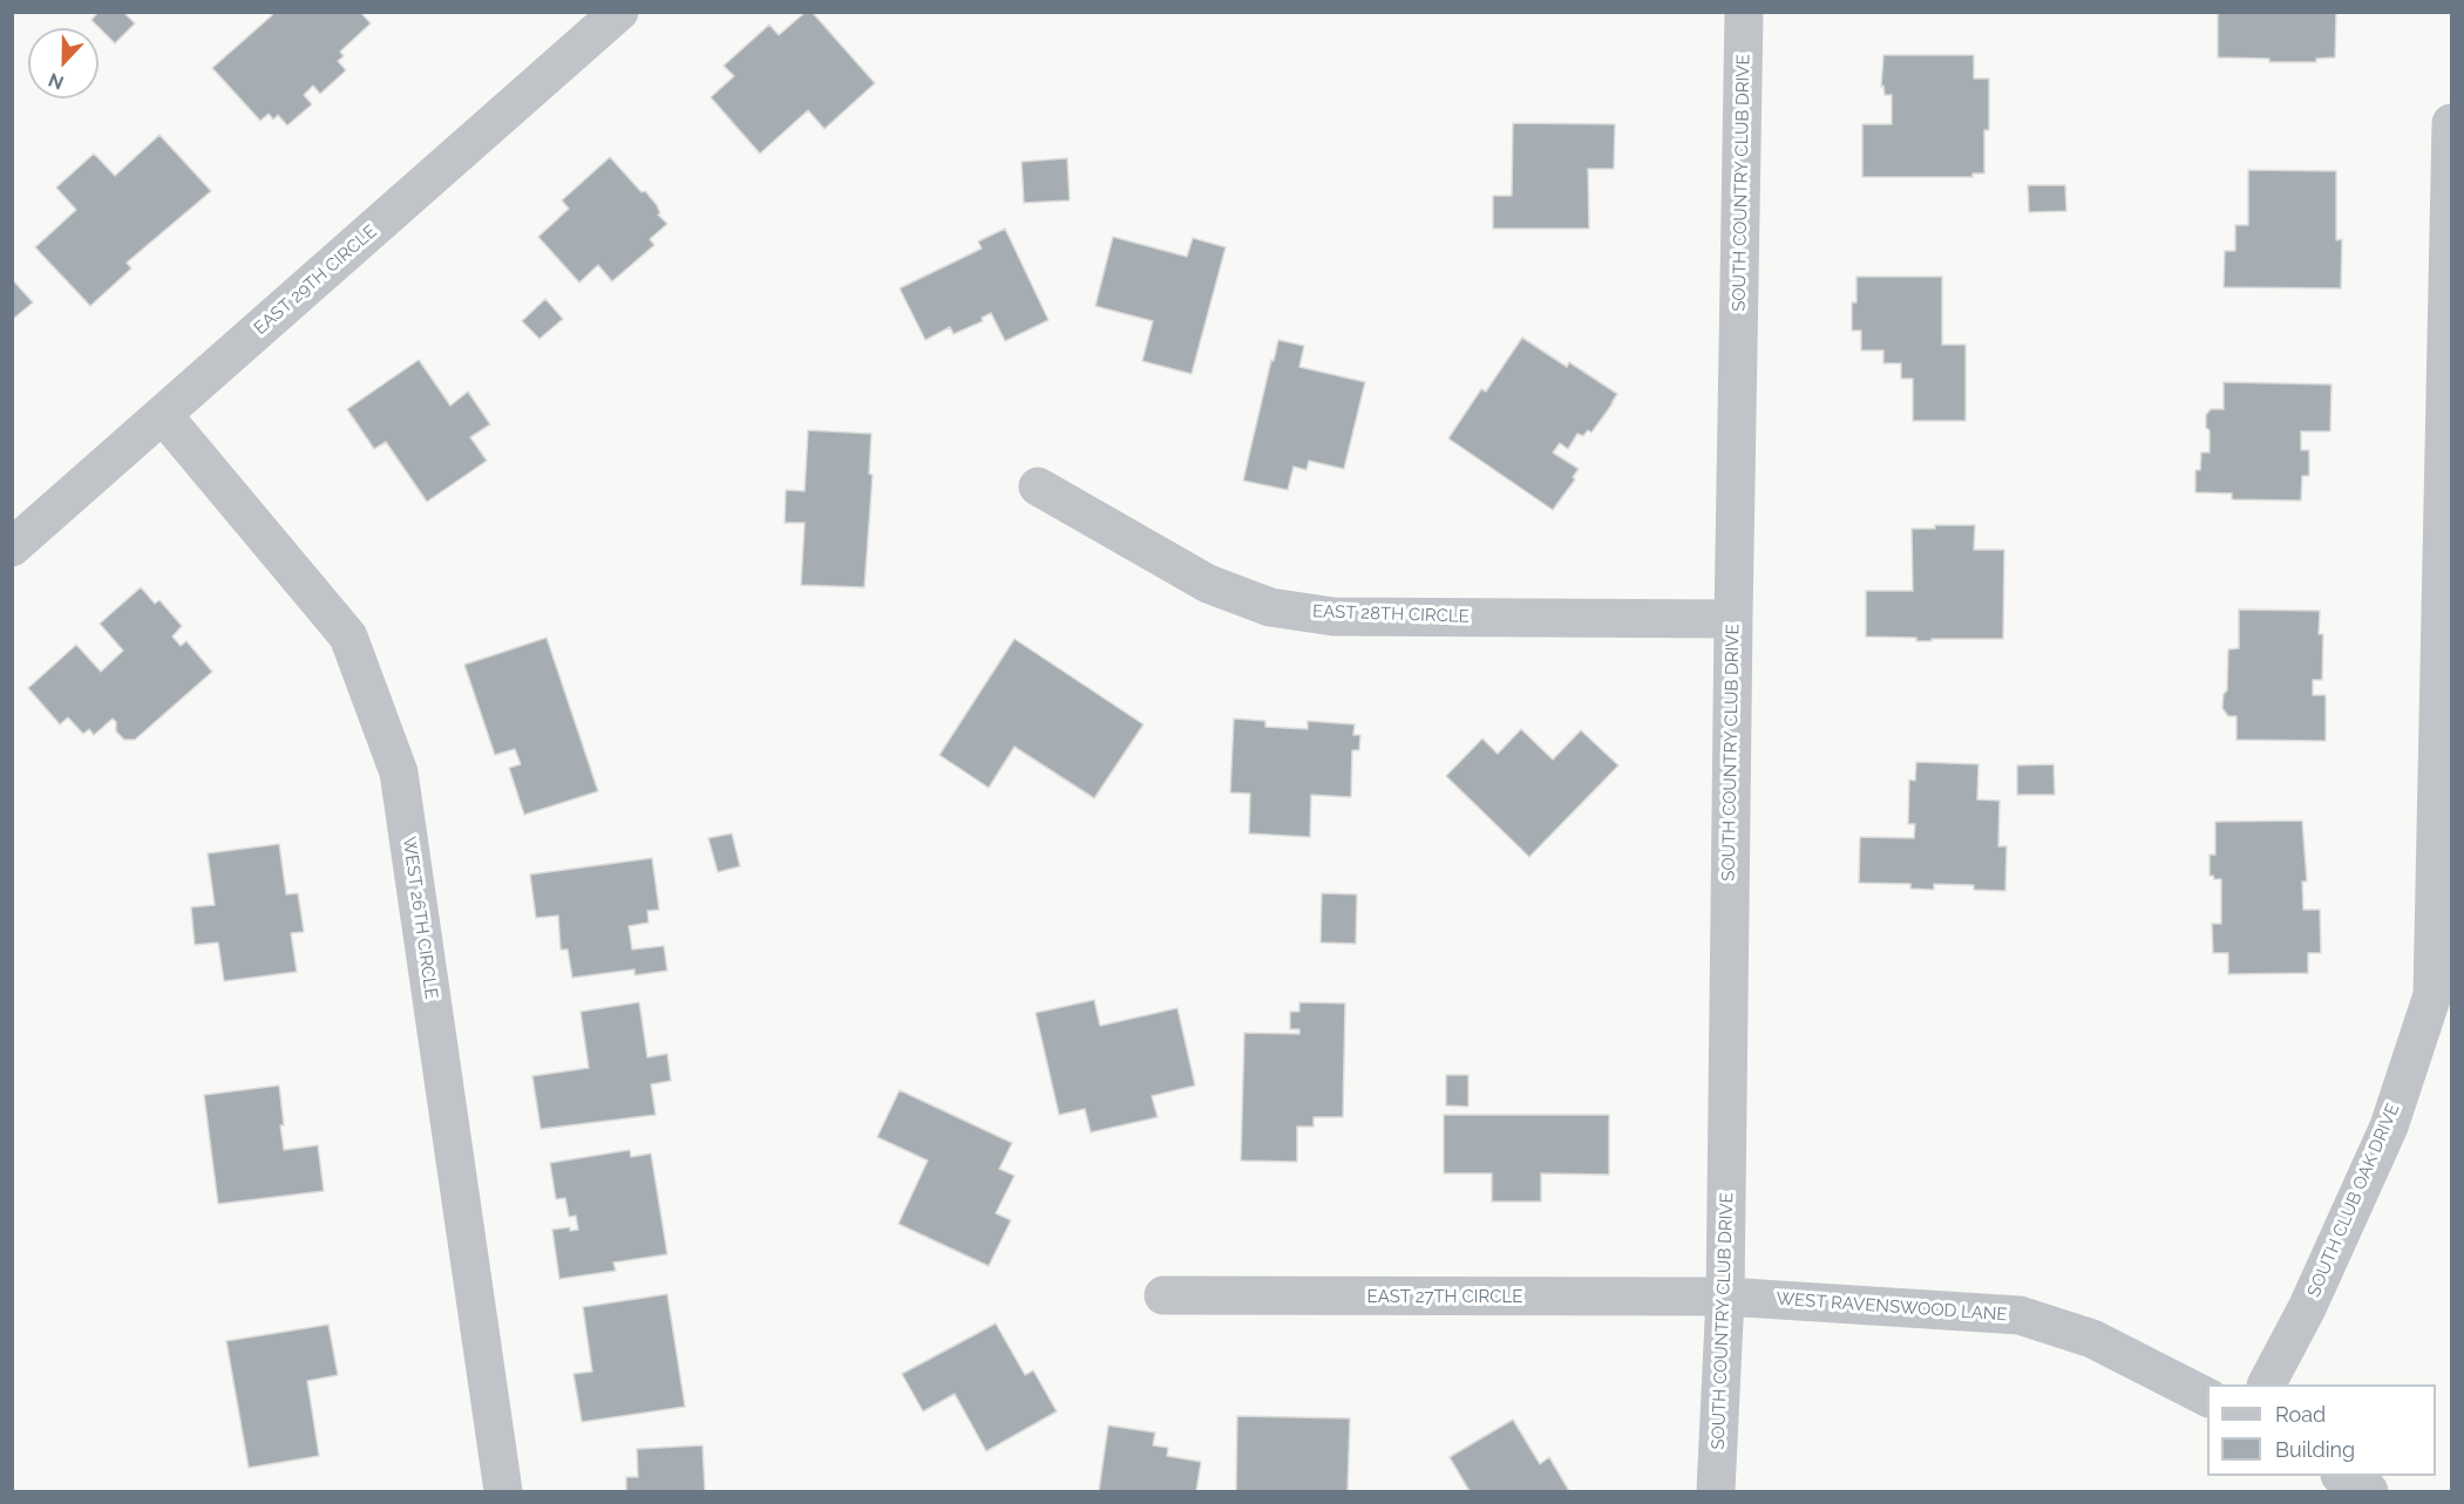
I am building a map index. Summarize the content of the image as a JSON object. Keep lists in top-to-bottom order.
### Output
{
  "streets": {
    "street": [
      "SOUTH COUNTRY CLUB DRIVE",
      "EAST 29TH CIRCLE",
      "EAST 28TH CIRCLE",
      "WEST 26TH CIRCLE",
      "SOUTH CLUB OAK DRIVE",
      "EAST 27TH CIRCLE",
      "WEST RAVENSWOOD LANE"
    ]
  },
  "crossings": [
    ["SOUTH COUNTRY CLUB DRIVE", "EAST 28TH CIRCLE"],
    ["SOUTH COUNTRY CLUB DRIVE", "EAST 27TH CIRCLE"],
    ["SOUTH COUNTRY CLUB DRIVE", "WEST RAVENSWOOD LANE"],
    ["EAST 29TH CIRCLE", "WEST 26TH CIRCLE"],
    ["EAST 27TH CIRCLE", "WEST RAVENSWOOD LANE"]
  ],
  "legend": ["Road", "Building"],
  "north": "bottom"
}
